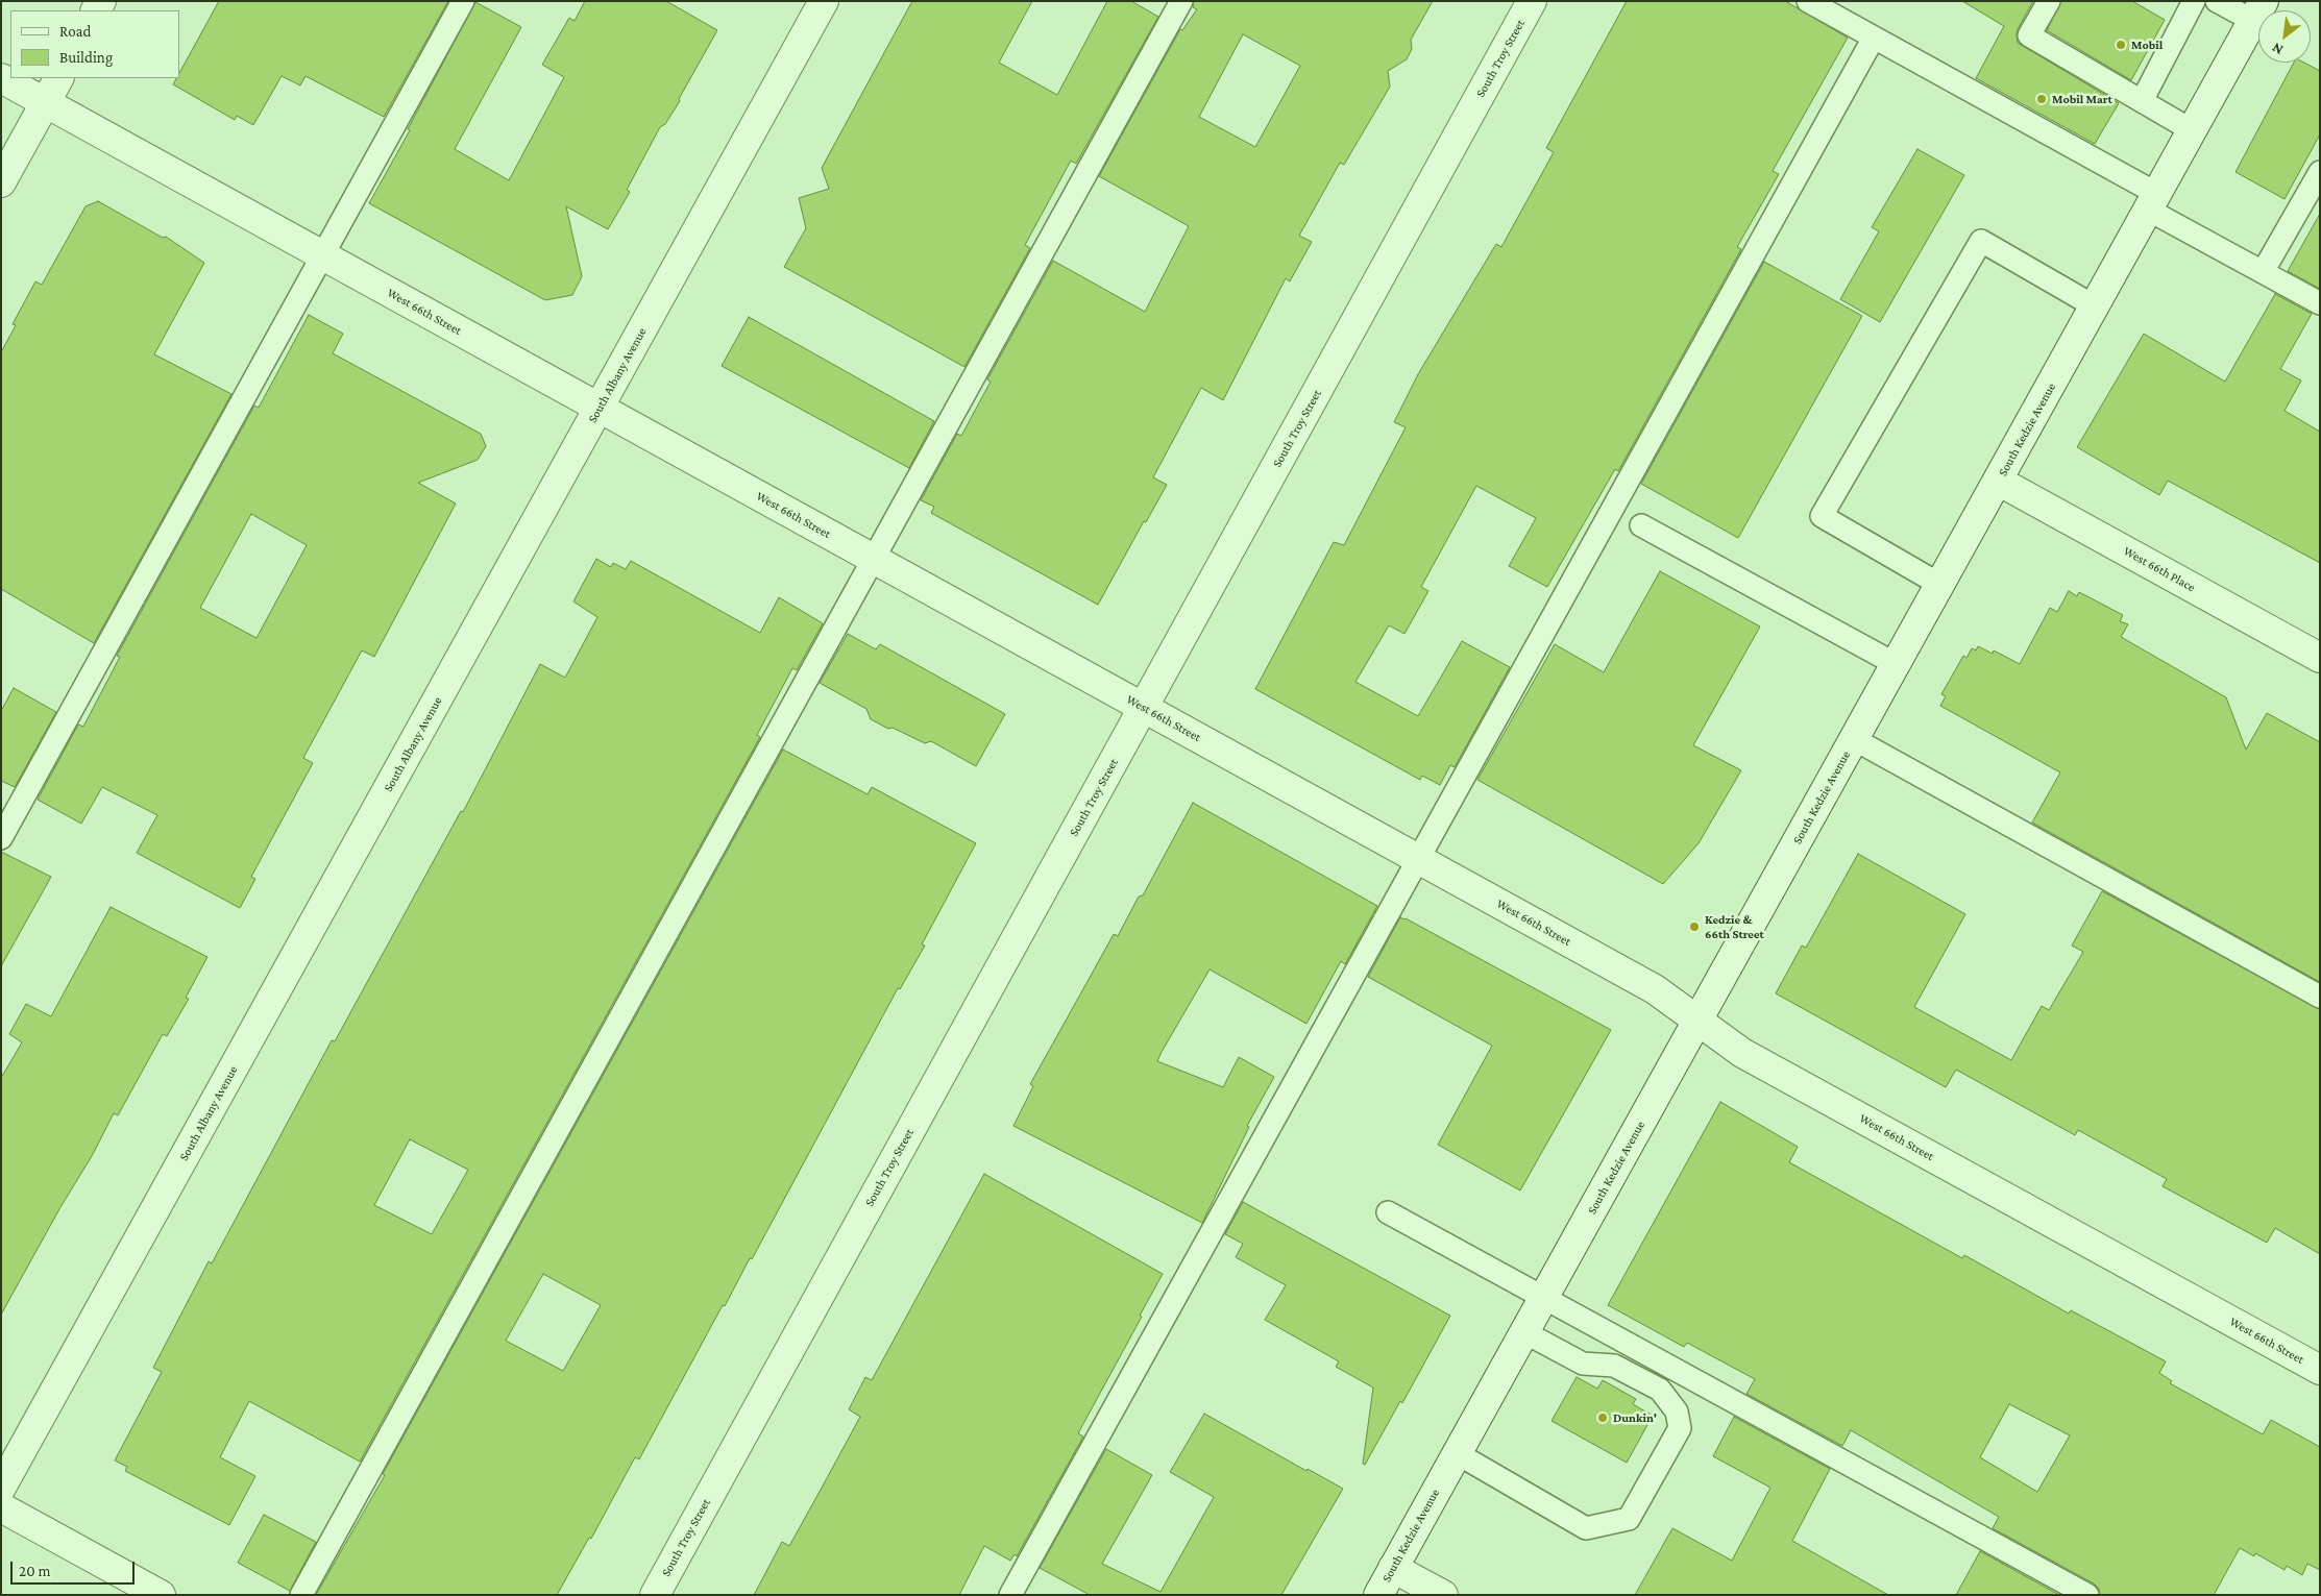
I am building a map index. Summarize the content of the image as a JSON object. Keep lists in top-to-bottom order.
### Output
{
  "streets": {
    "street": [
      "South Troy Street",
      "West 66th Street",
      "South Albany Avenue",
      "South Kedzie Avenue",
      "West 66th Place"
    ]
  },
  "crossings": [
    ["South Troy Street", "West 66th Street"],
    ["West 66th Street", "South Albany Avenue"],
    ["West 66th Street", "South Kedzie Avenue"],
    ["South Kedzie Avenue", "West 66th Place"]
  ],
  "places": [
    "Mobil",
    "Mobil Mart",
    "Kedzie & 66th Street",
    "Dunkin'"
  ],
  "legend": ["Road", "Building"],
  "scale_bar": "20 m",
  "north": "bottom left"
}
